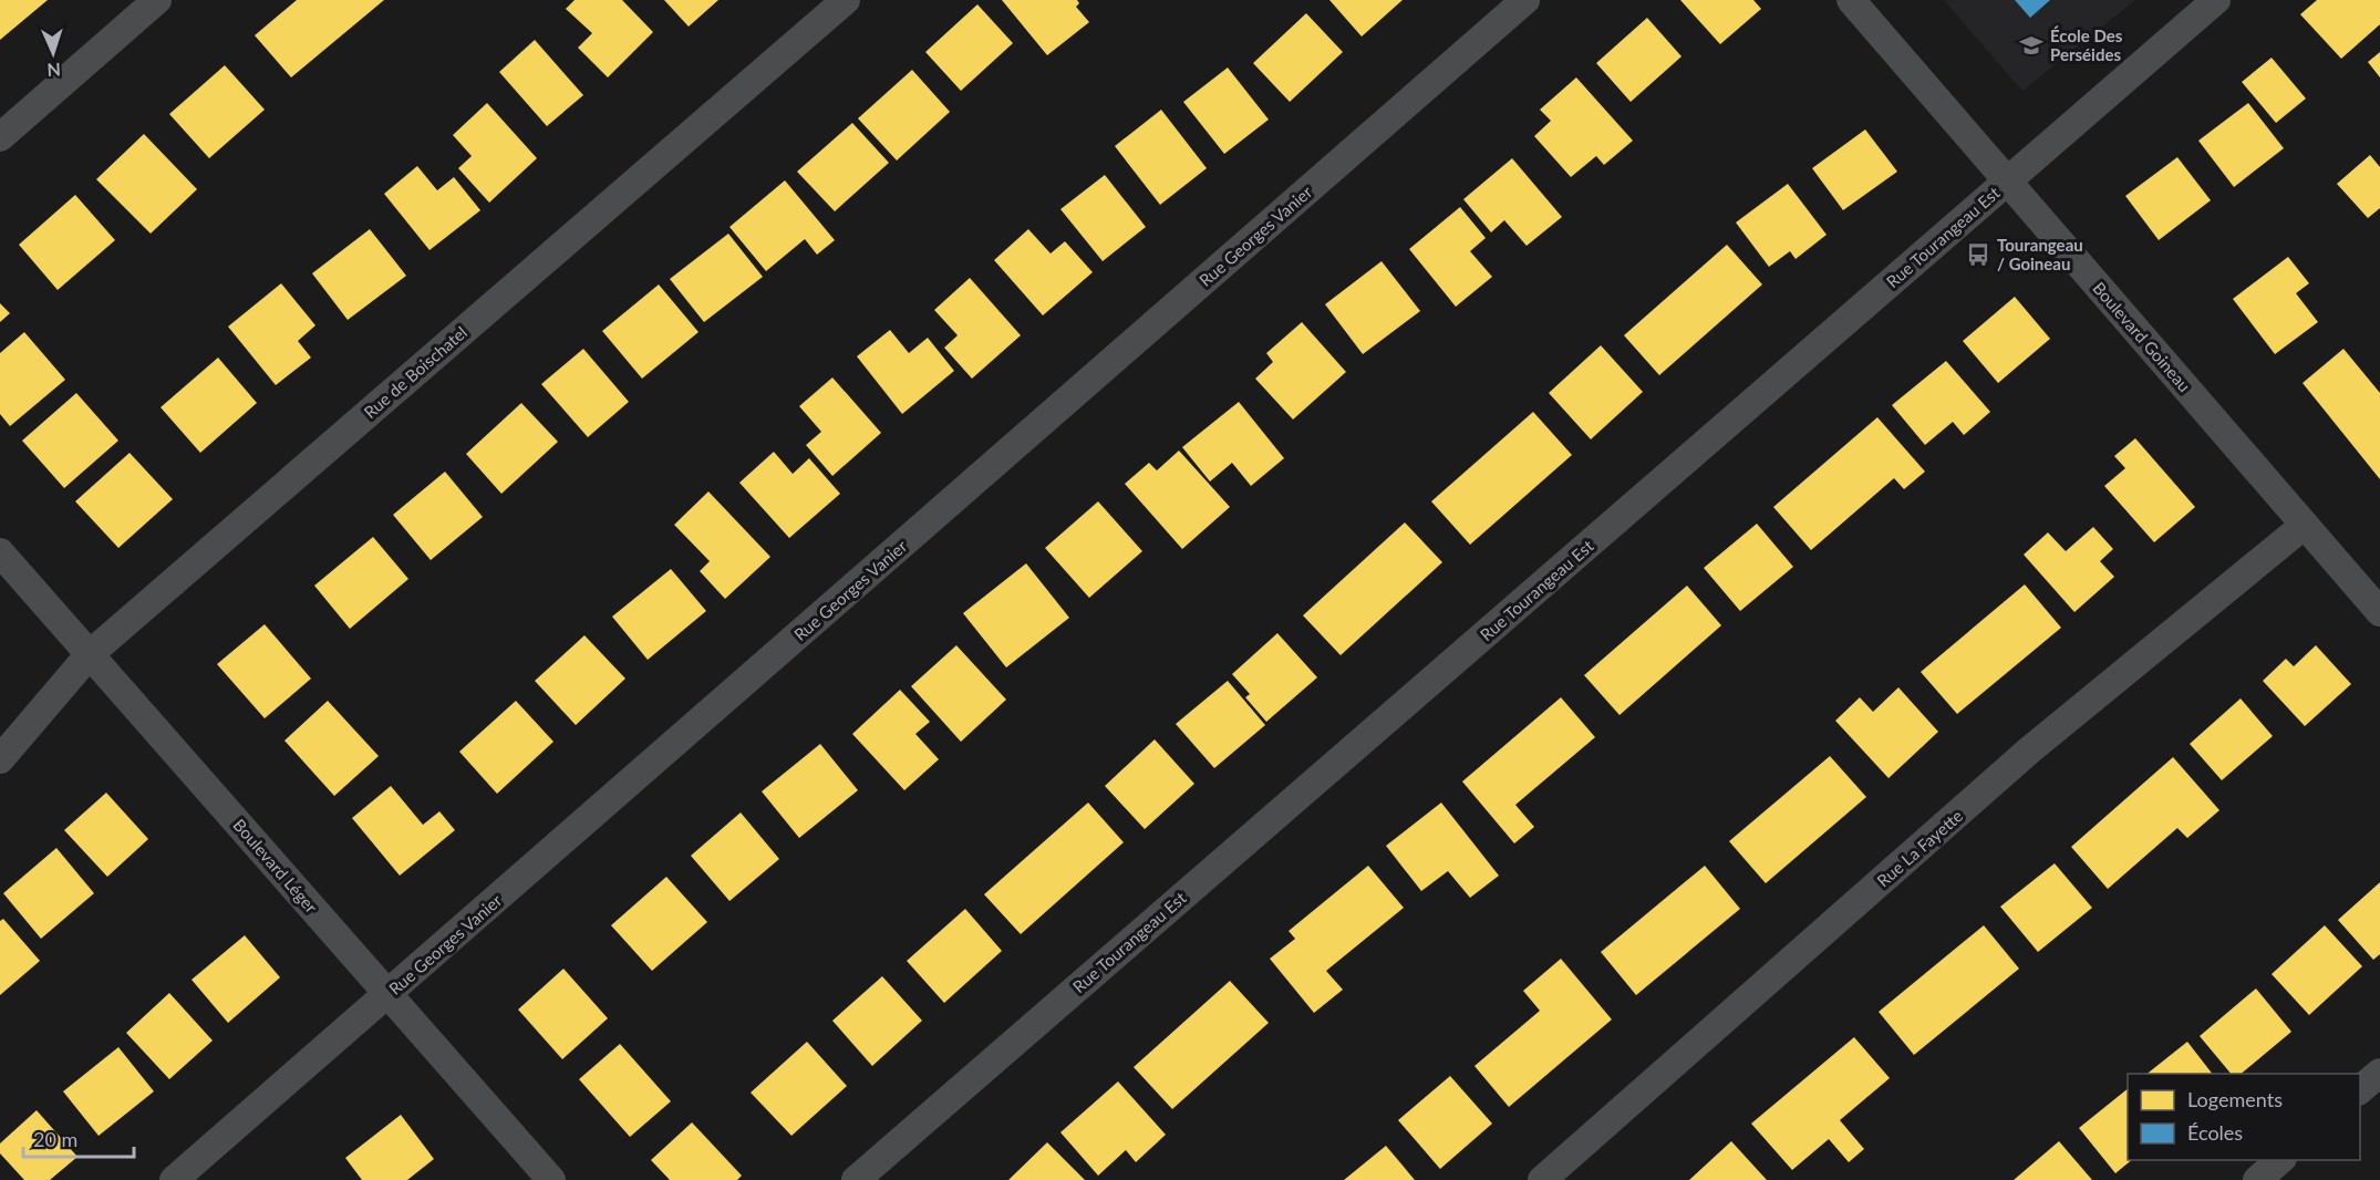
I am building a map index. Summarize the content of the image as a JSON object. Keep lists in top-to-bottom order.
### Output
{
  "streets": {
    "street": [
      "Rue Georges Vanier",
      "Rue Tourangeau Est",
      "Boulevard Goineau",
      "Rue de Boischatel",
      "Rue La Fayette",
      "Boulevard Léger"
    ]
  },
  "crossings": [
    ["Rue Georges Vanier", "Boulevard Léger"],
    ["Rue Tourangeau Est", "Boulevard Goineau"],
    ["Boulevard Goineau", "Rue La Fayette"],
    ["Rue de Boischatel", "Boulevard Léger"]
  ],
  "places": {
    "school or university": ["École Des Perséides"],
    "bus stop": ["Tourangeau / Goineau"]
  },
  "legend": ["Logements", "Écoles"],
  "scale_bar": "20 m",
  "north": "bottom"
}
